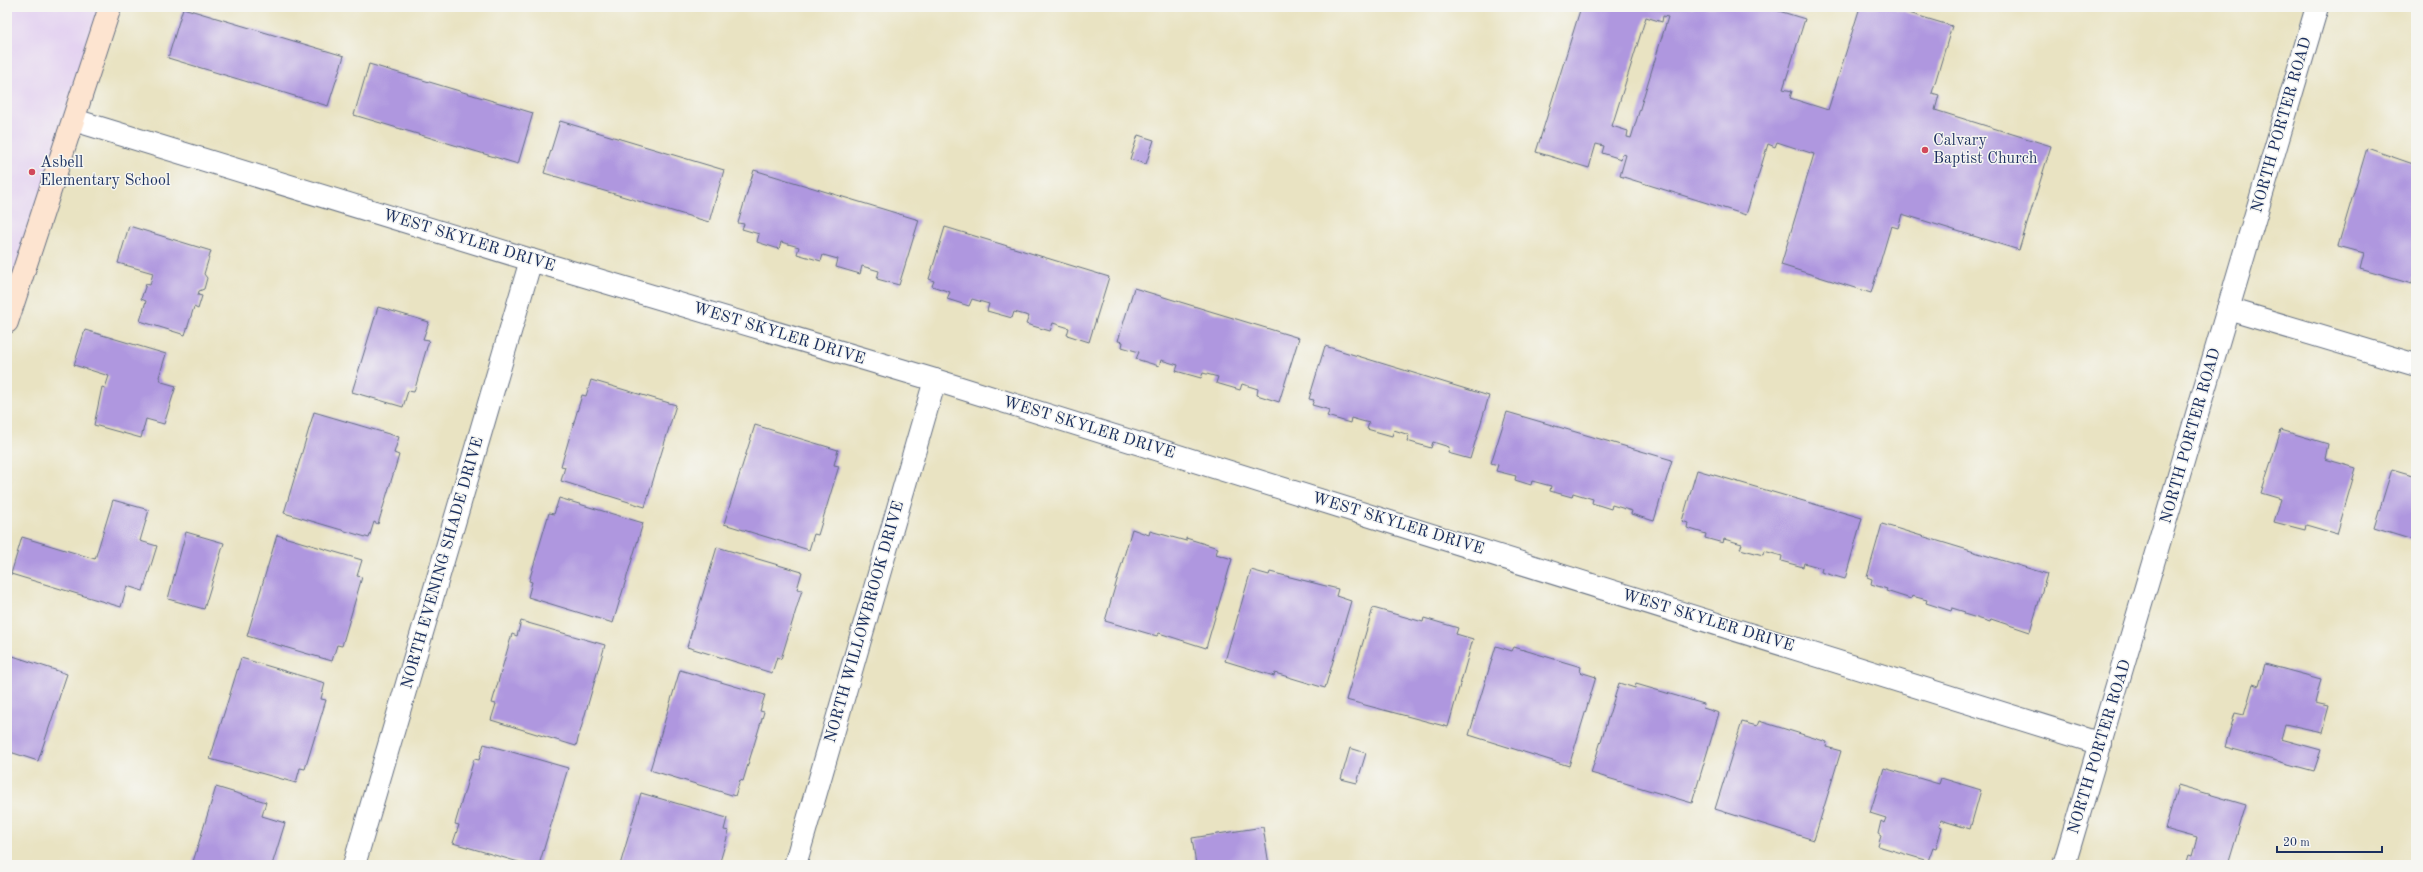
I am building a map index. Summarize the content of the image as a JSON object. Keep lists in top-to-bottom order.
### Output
{
  "streets": {
    "street": [
      "NORTH PORTER ROAD",
      "WEST SKYLER DRIVE",
      "NORTH EVENING SHADE DRIVE",
      "NORTH WILLOWBROOK DRIVE"
    ]
  },
  "crossings": [
    ["NORTH PORTER ROAD", "WEST SKYLER DRIVE"],
    ["WEST SKYLER DRIVE", "NORTH EVENING SHADE DRIVE"],
    ["WEST SKYLER DRIVE", "NORTH WILLOWBROOK DRIVE"]
  ],
  "places": ["Calvary Baptist Church", "Asbell Elementary School"],
  "scale_bar": "20 m"
}
